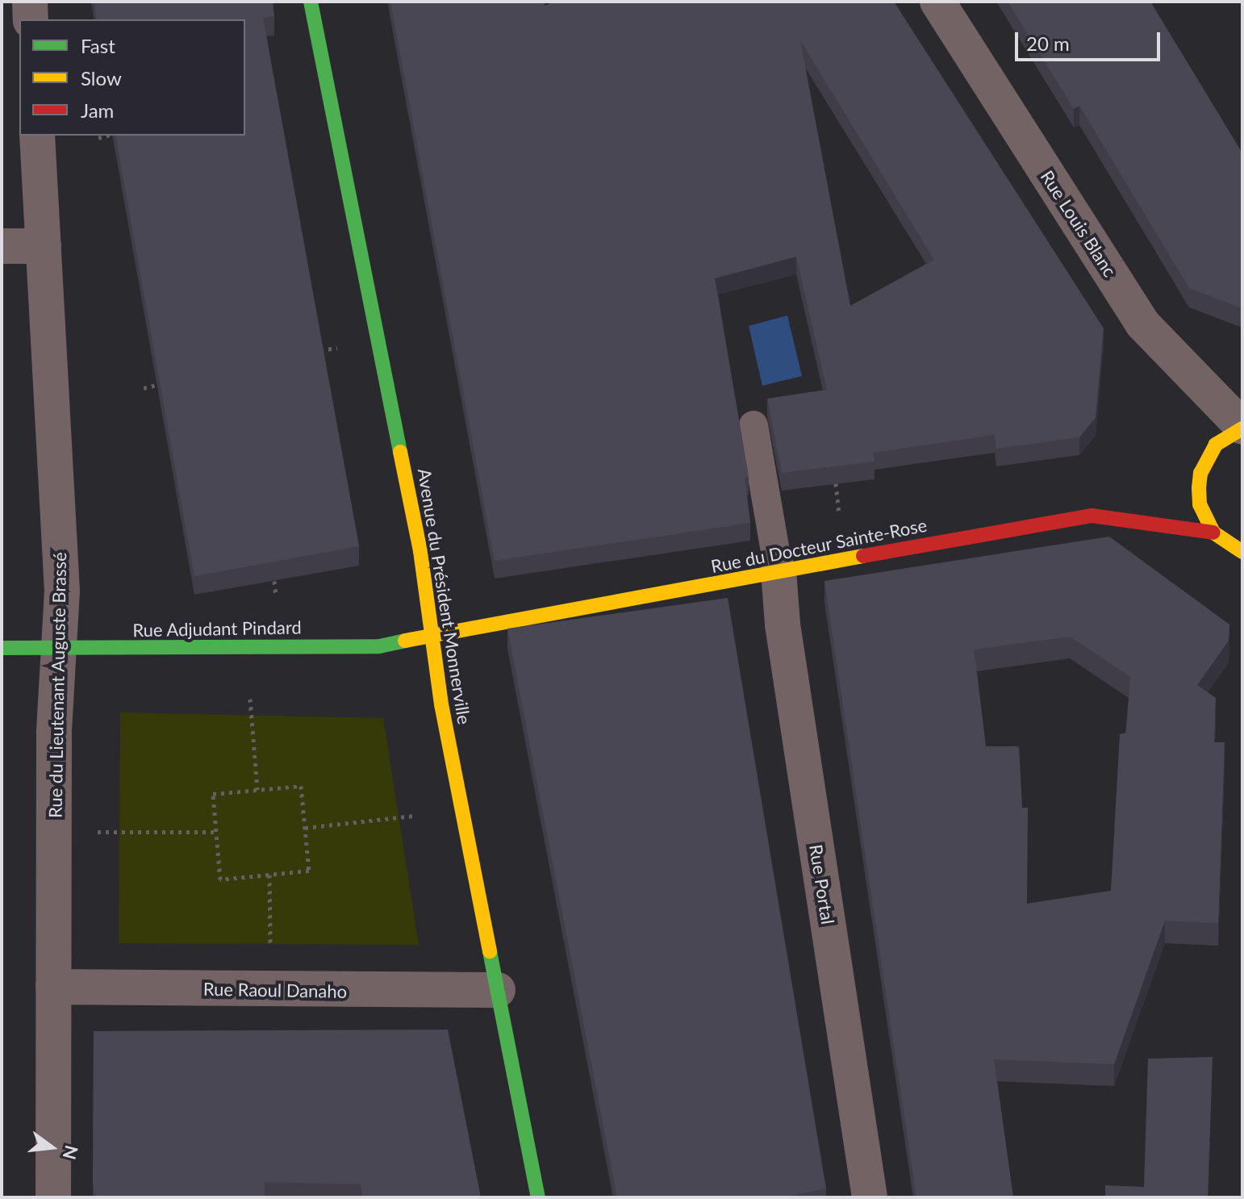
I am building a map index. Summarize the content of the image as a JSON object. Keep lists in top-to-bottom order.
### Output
{
  "streets": {
    "street": [
      "Rue Louis Blanc",
      "Rue du Docteur Sainte-Rose",
      "Avenue du Président Monnerville",
      "Rue Adjudant Pindard",
      "Rue du Lieutenant Auguste Brassé",
      "Rue Portal",
      "Rue Raoul Danaho"
    ]
  },
  "crossings": [
    ["Rue du Docteur Sainte-Rose", "Avenue du Président Monnerville"],
    ["Rue du Docteur Sainte-Rose", "Rue Adjudant Pindard"],
    ["Rue du Docteur Sainte-Rose", "Rue Portal"],
    ["Avenue du Président Monnerville", "Rue Adjudant Pindard"],
    ["Avenue du Président Monnerville", "Rue Raoul Danaho"],
    ["Rue Adjudant Pindard", "Rue du Lieutenant Auguste Brassé"],
    ["Rue du Lieutenant Auguste Brassé", "Rue Raoul Danaho"]
  ],
  "legend": ["Fast", "Slow", "Jam"],
  "scale_bar": "20 m",
  "north": "right"
}
